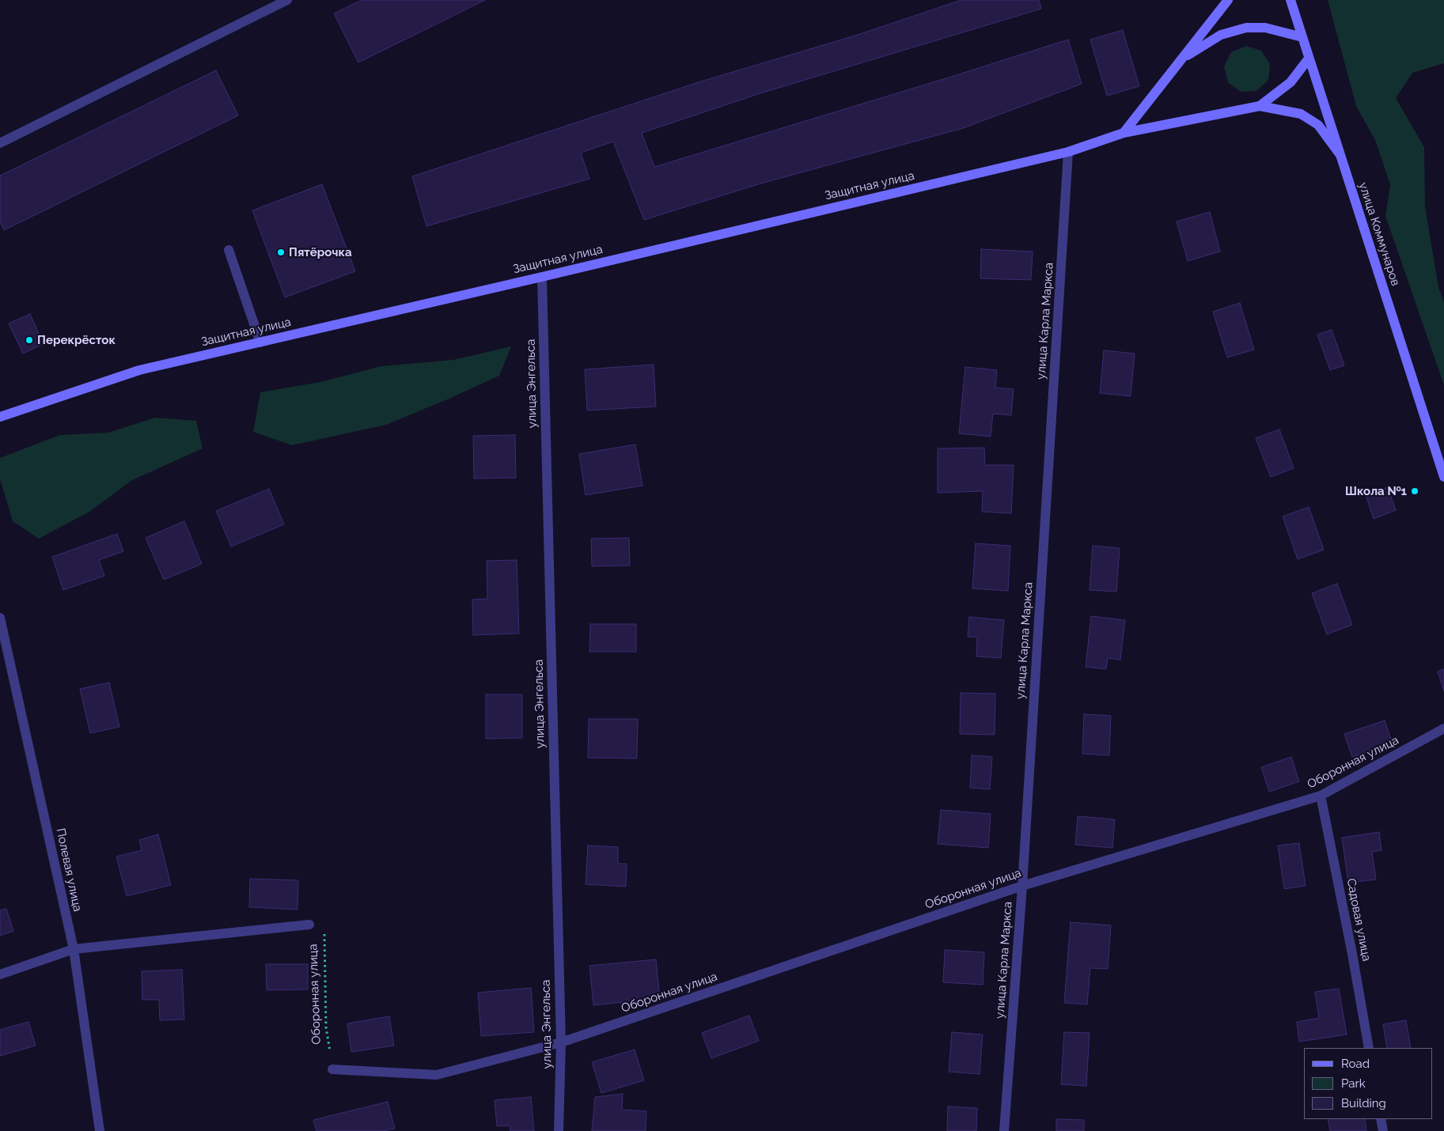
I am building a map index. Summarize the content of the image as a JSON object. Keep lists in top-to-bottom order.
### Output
{
  "streets": {
    "street": [
      "Защитная улица",
      "улица Коммунаров",
      "улица Карла Маркса",
      "улица Энгельса",
      "Оборонная улица",
      "Полевая улица",
      "Садовая улица"
    ]
  },
  "crossings": [
    ["Защитная улица", "улица Карла Маркса"],
    ["Защитная улица", "улица Энгельса"],
    ["улица Карла Маркса", "Оборонная улица"],
    ["улица Энгельса", "Оборонная улица"],
    ["Оборонная улица", "Садовая улица"]
  ],
  "places": ["Пятёрочка", "Перекрёсток", "Школа №1"],
  "legend": ["Road", "Park", "Building"]
}
